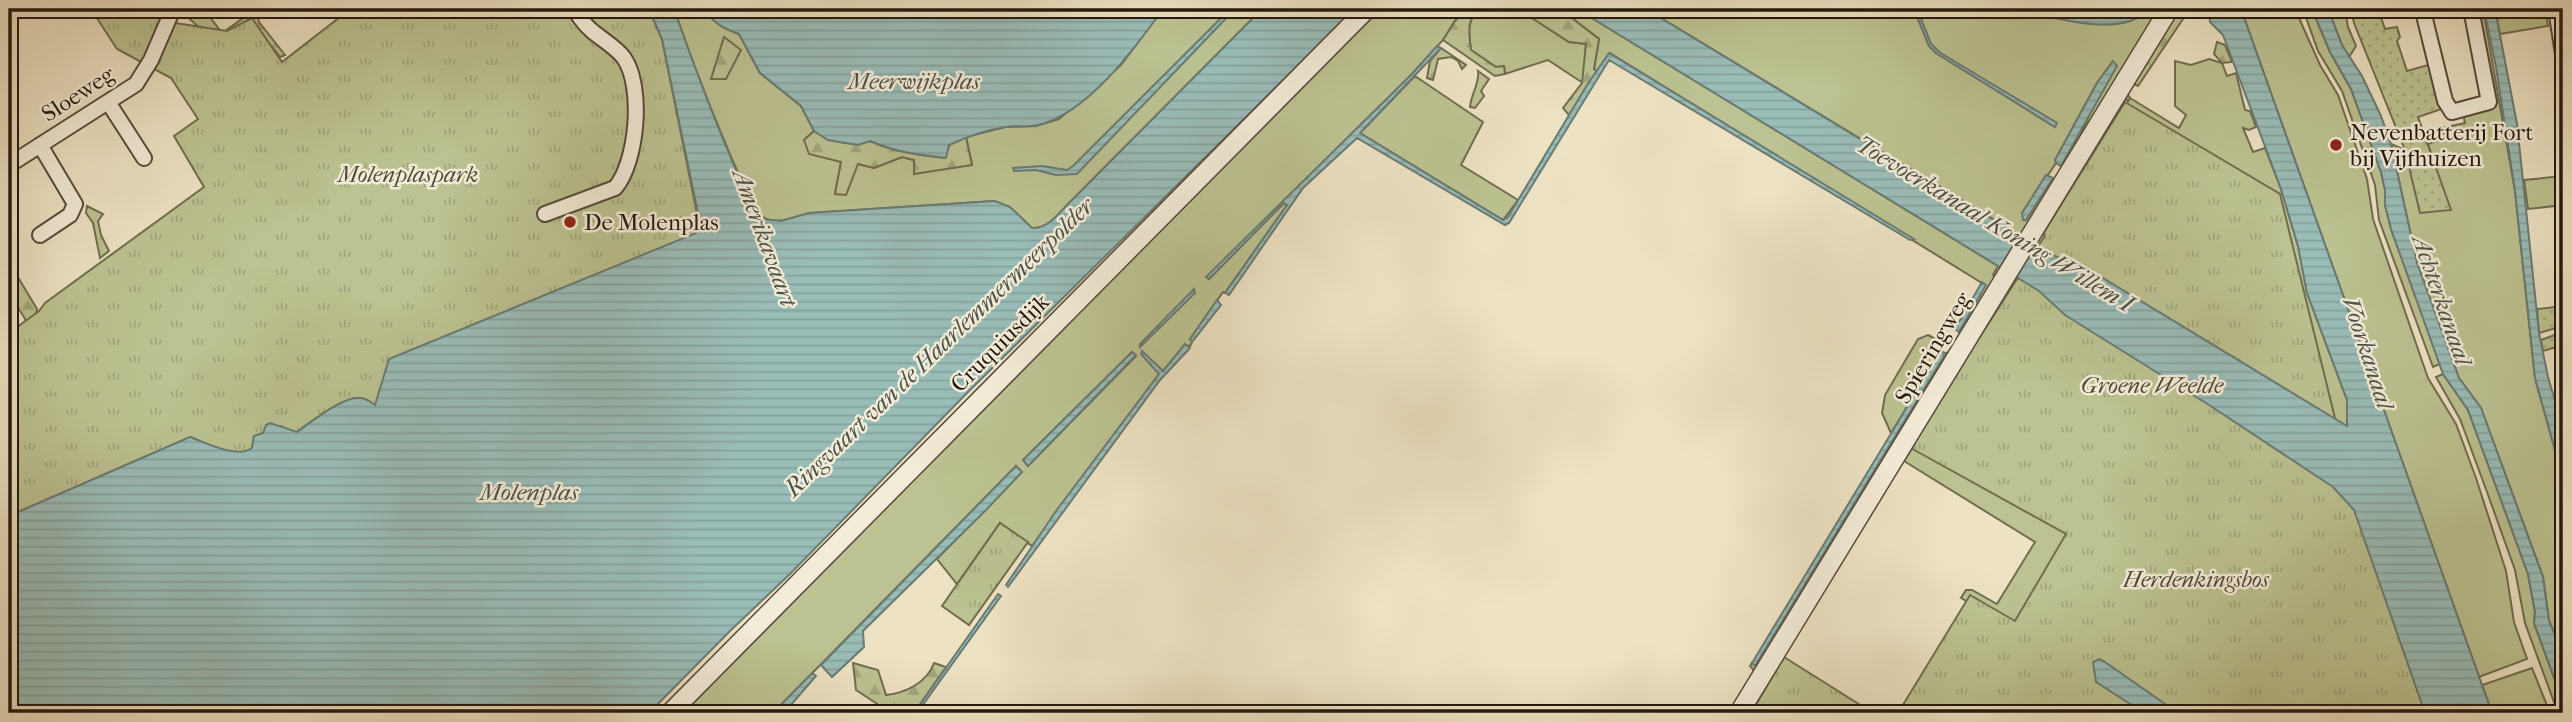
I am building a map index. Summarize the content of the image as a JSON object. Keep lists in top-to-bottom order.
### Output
{
  "streets": {
    "street": ["Sloeweg", "Cruquiusdijk", "Spieringweg"]
  },
  "water": [
    "Meerwijkplas",
    "Toevoerkanaal Koning Willem I",
    "Amerikavaart",
    "Achterkanaal",
    "Ringvaart van de Haarlemmermeerpolder",
    "Voorkanaal",
    "Molenplas"
  ],
  "parks": ["Molenplaspark", "Groene Weelde", "Herdenkingsbos"],
  "places": ["Nevenbatterij Fort bij Vijfhuizen", "De Molenplas"]
}
